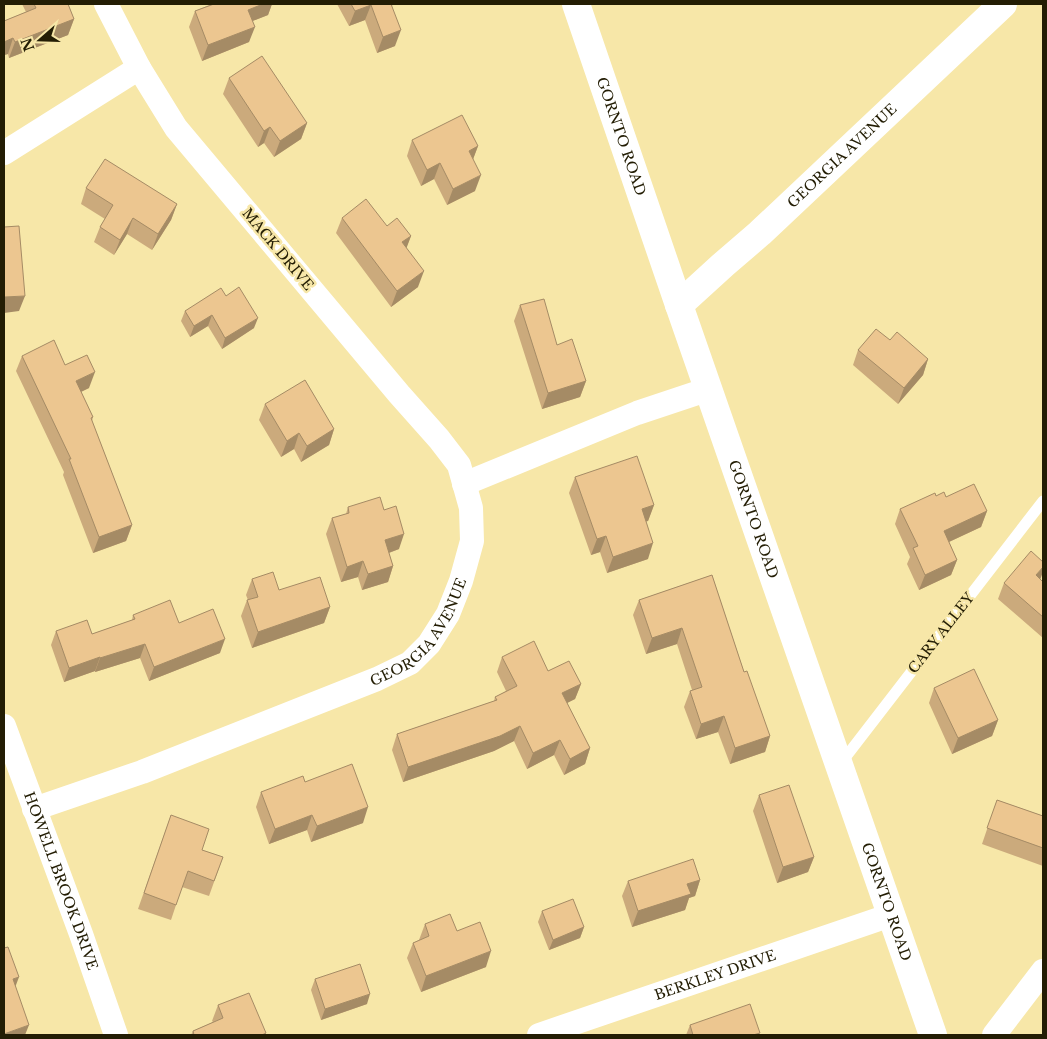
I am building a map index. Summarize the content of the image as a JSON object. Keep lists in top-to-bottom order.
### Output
{
  "streets": {
    "main road": ["GORNTO ROAD", "GEORGIA AVENUE"],
    "street": ["MACK DRIVE", "HOWELL BROOK DRIVE", "BERKLEY DRIVE"],
    "lane": ["CARY ALLEY"]
  },
  "crossings": [
    ["GORNTO ROAD", "GEORGIA AVENUE"],
    ["GORNTO ROAD", "CARY ALLEY"],
    ["GORNTO ROAD", "BERKLEY DRIVE"],
    ["GEORGIA AVENUE", "MACK DRIVE"],
    ["GEORGIA AVENUE", "HOWELL BROOK DRIVE"]
  ],
  "north": "left"
}
